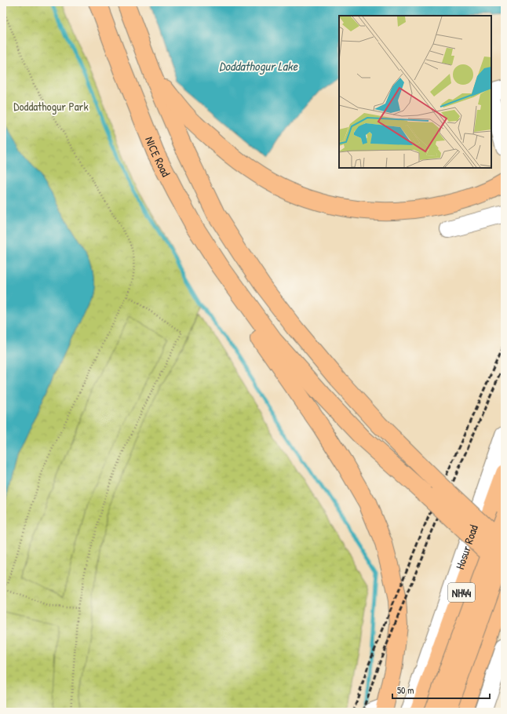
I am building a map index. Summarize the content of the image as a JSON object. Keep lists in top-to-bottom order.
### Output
{
  "streets": {
    "highway": ["NICE Road", "Hosur Road", "NH44"]
  },
  "water": ["Doddathogur Lake"],
  "parks": ["Doddathogur Park"],
  "scale_bar": "50 m"
}
